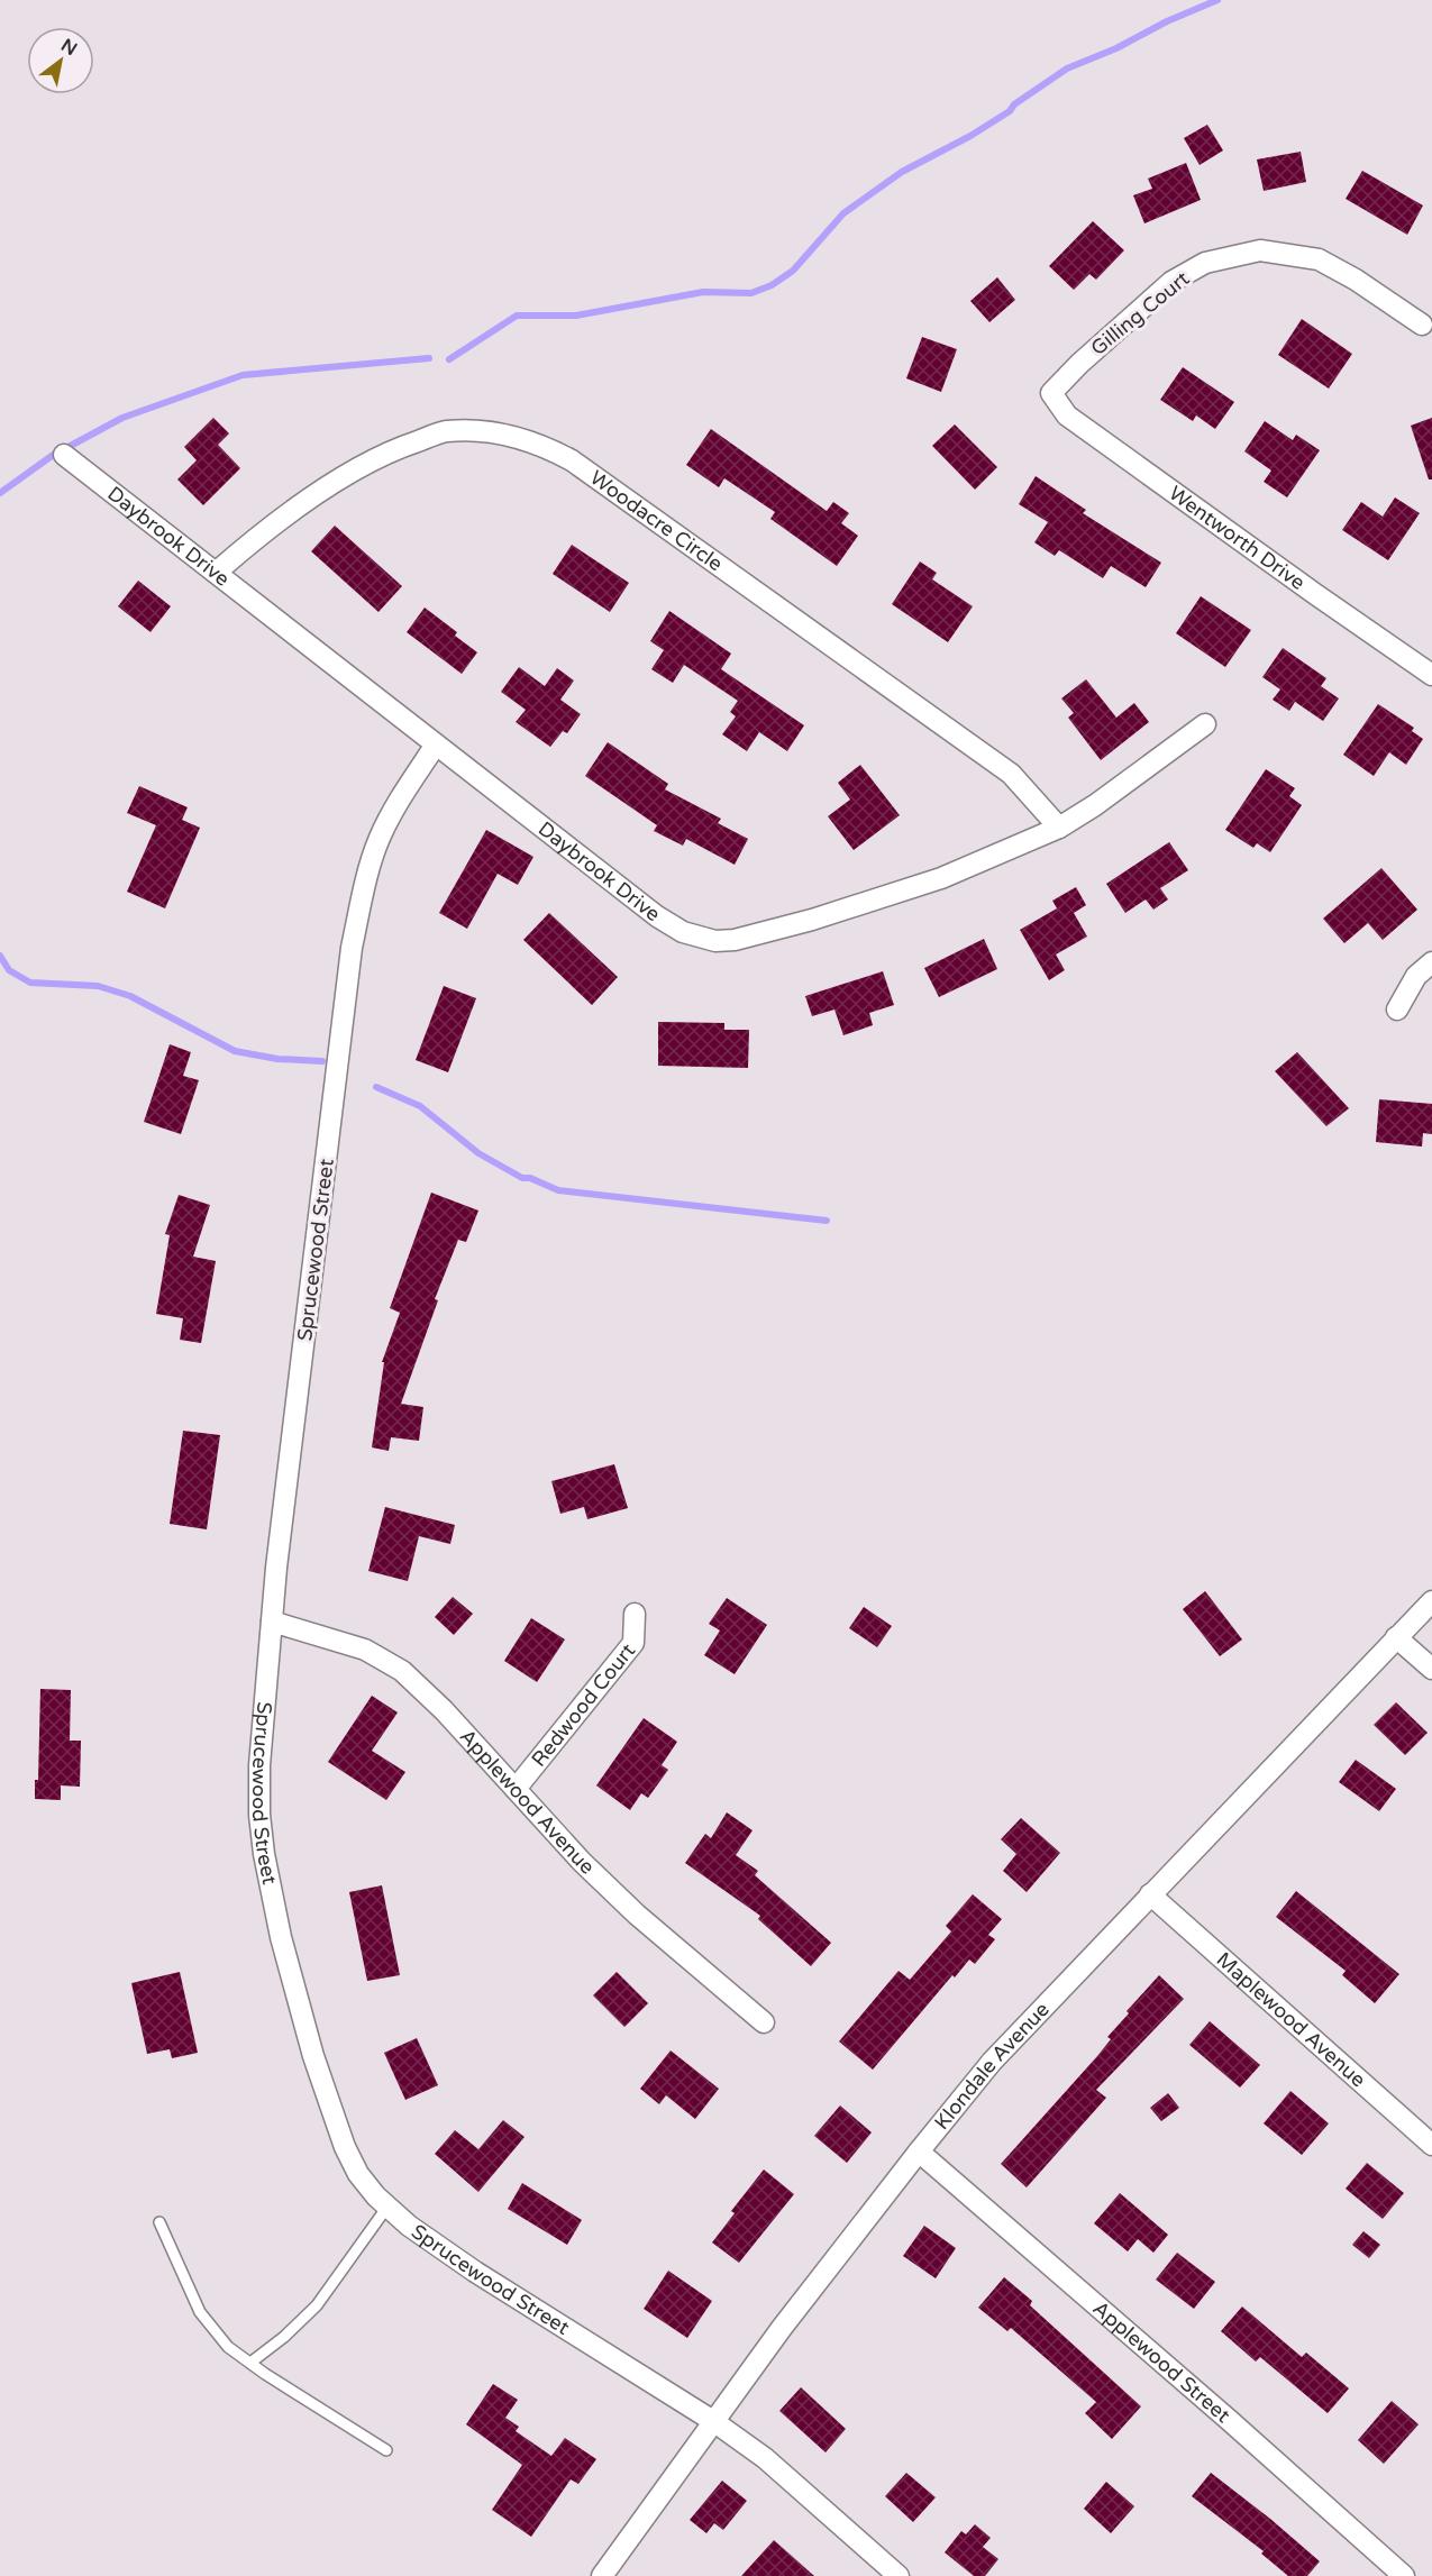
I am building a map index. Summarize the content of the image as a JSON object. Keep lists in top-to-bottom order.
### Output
{
  "streets": {
    "street": [
      "Gilling Court",
      "Woodacre Circle",
      "Daybrook Drive",
      "Wentworth Drive",
      "Sprucewood Street",
      "Redwood Court",
      "Applewood Avenue",
      "Maplewood Avenue",
      "Klondale Avenue",
      "Applewood Street"
    ]
  },
  "crossings": [
    ["Gilling Court", "Wentworth Drive"],
    ["Woodacre Circle", "Daybrook Drive"],
    ["Daybrook Drive", "Sprucewood Street"],
    ["Sprucewood Street", "Applewood Avenue"],
    ["Sprucewood Street", "Klondale Avenue"],
    ["Redwood Court", "Applewood Avenue"],
    ["Maplewood Avenue", "Klondale Avenue"],
    ["Klondale Avenue", "Applewood Street"]
  ],
  "north": "top right"
}
